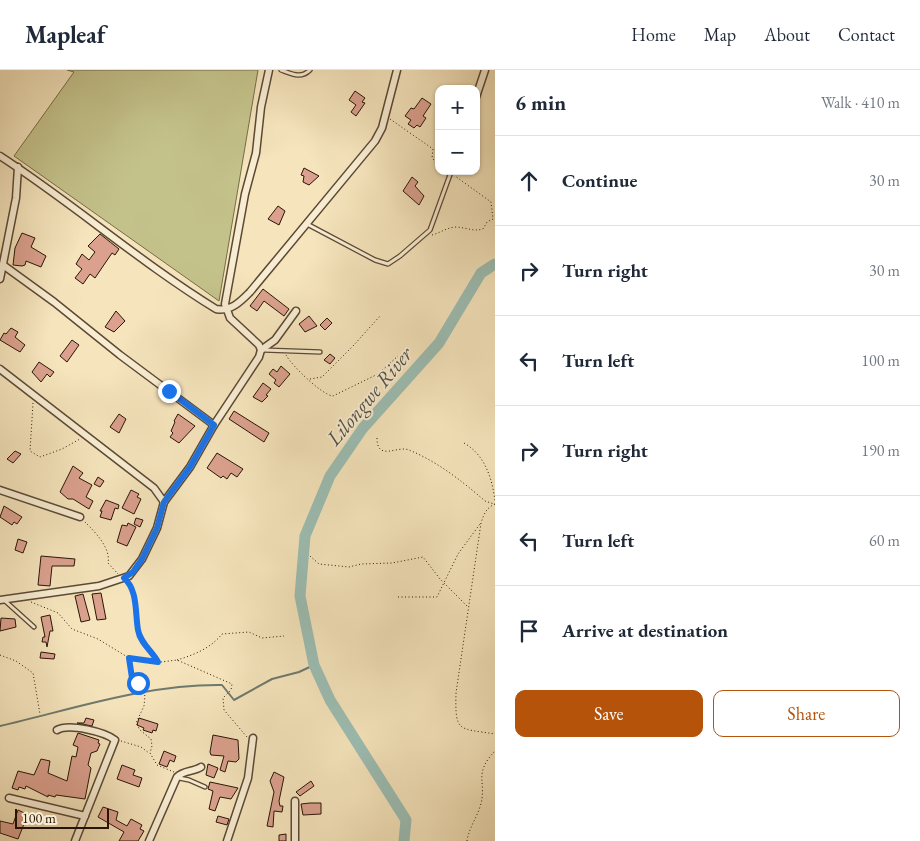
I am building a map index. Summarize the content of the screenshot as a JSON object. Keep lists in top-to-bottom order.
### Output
{
  "water": ["Lilongwe River"],
  "scale_bar": "100 m",
  "page": {
    "header": "Mapleaf",
    "nav": [
      "Home",
      "Map",
      "About",
      "Contact"
    ],
    "heading": ["6 min", "Walk · 410 m"],
    "map_buttons": ["+", "−"],
    "list": [
      ["Continue", "30 m"],
      ["Turn right", "30 m"],
      ["Turn left", "100 m"],
      ["Turn right", "190 m"],
      ["Turn left", "60 m"],
      "Arrive at destination"
    ],
    "buttons": ["Save", "Share"],
    "scale": "100 m"
  }
}
